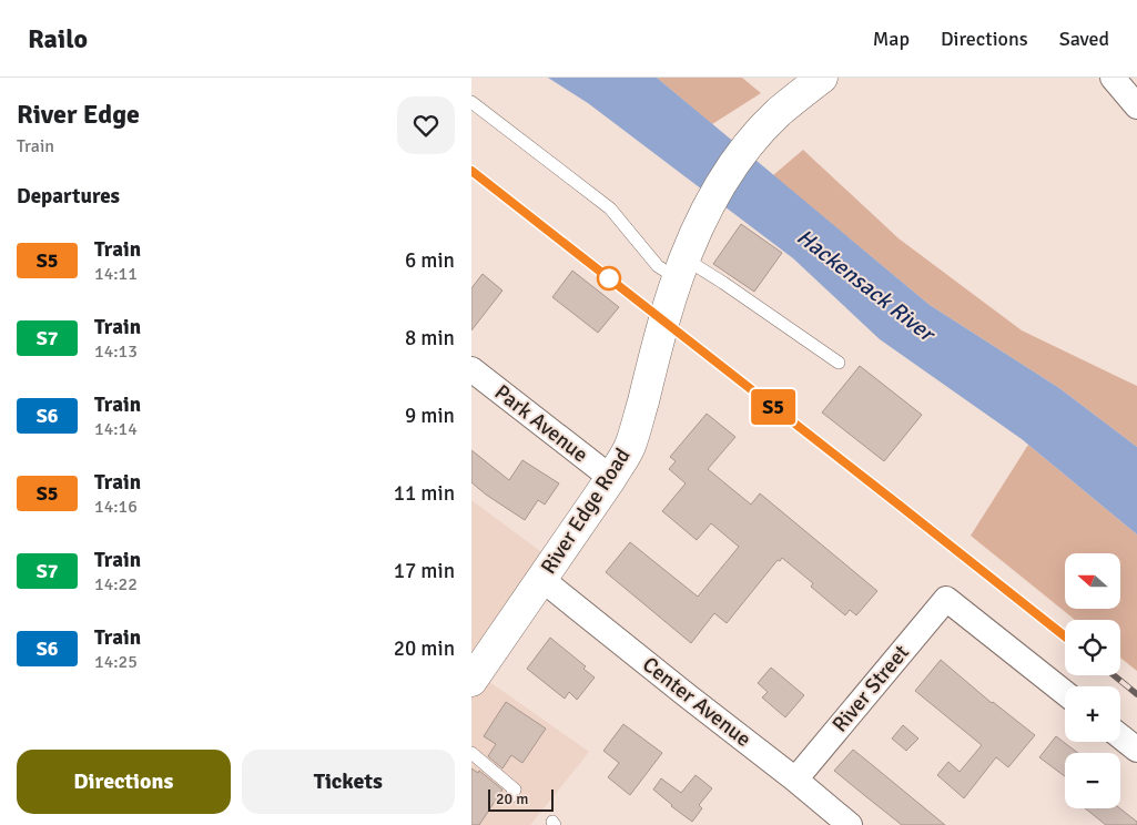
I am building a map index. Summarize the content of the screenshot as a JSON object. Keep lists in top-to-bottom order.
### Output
{
  "streets": {
    "main road": ["River Edge Road"],
    "street": ["Park Avenue", "River Street", "Center Avenue"]
  },
  "crossings": [
    ["Park Avenue", "River Edge Road"],
    ["River Edge Road", "Center Avenue"],
    ["River Street", "Center Avenue"]
  ],
  "water": ["Hackensack River"],
  "scale_bar": "20 m",
  "north": "left",
  "page": {
    "header": "Railo",
    "nav": ["Map", "Directions", "Saved"],
    "heading": [
      ["River Edge", "Train"],
      "Departures"
    ],
    "on_map": "S5",
    "list": [
      {
        "mark": "S5",
        "name": "Train",
        "note": "14:11",
        "value": "6 min"
      },
      {
        "mark": "S7",
        "name": "Train",
        "note": "14:13",
        "value": "8 min"
      },
      {
        "mark": "S6",
        "name": "Train",
        "note": "14:14",
        "value": "9 min"
      },
      {
        "mark": "S5",
        "name": "Train",
        "note": "14:16",
        "value": "11 min"
      },
      {
        "mark": "S7",
        "name": "Train",
        "note": "14:22",
        "value": "17 min"
      },
      {
        "mark": "S6",
        "name": "Train",
        "note": "14:25",
        "value": "20 min"
      }
    ],
    "map_buttons": ["+", "−"],
    "buttons": ["Directions", "Tickets"],
    "scale": "20 m"
  }
}
